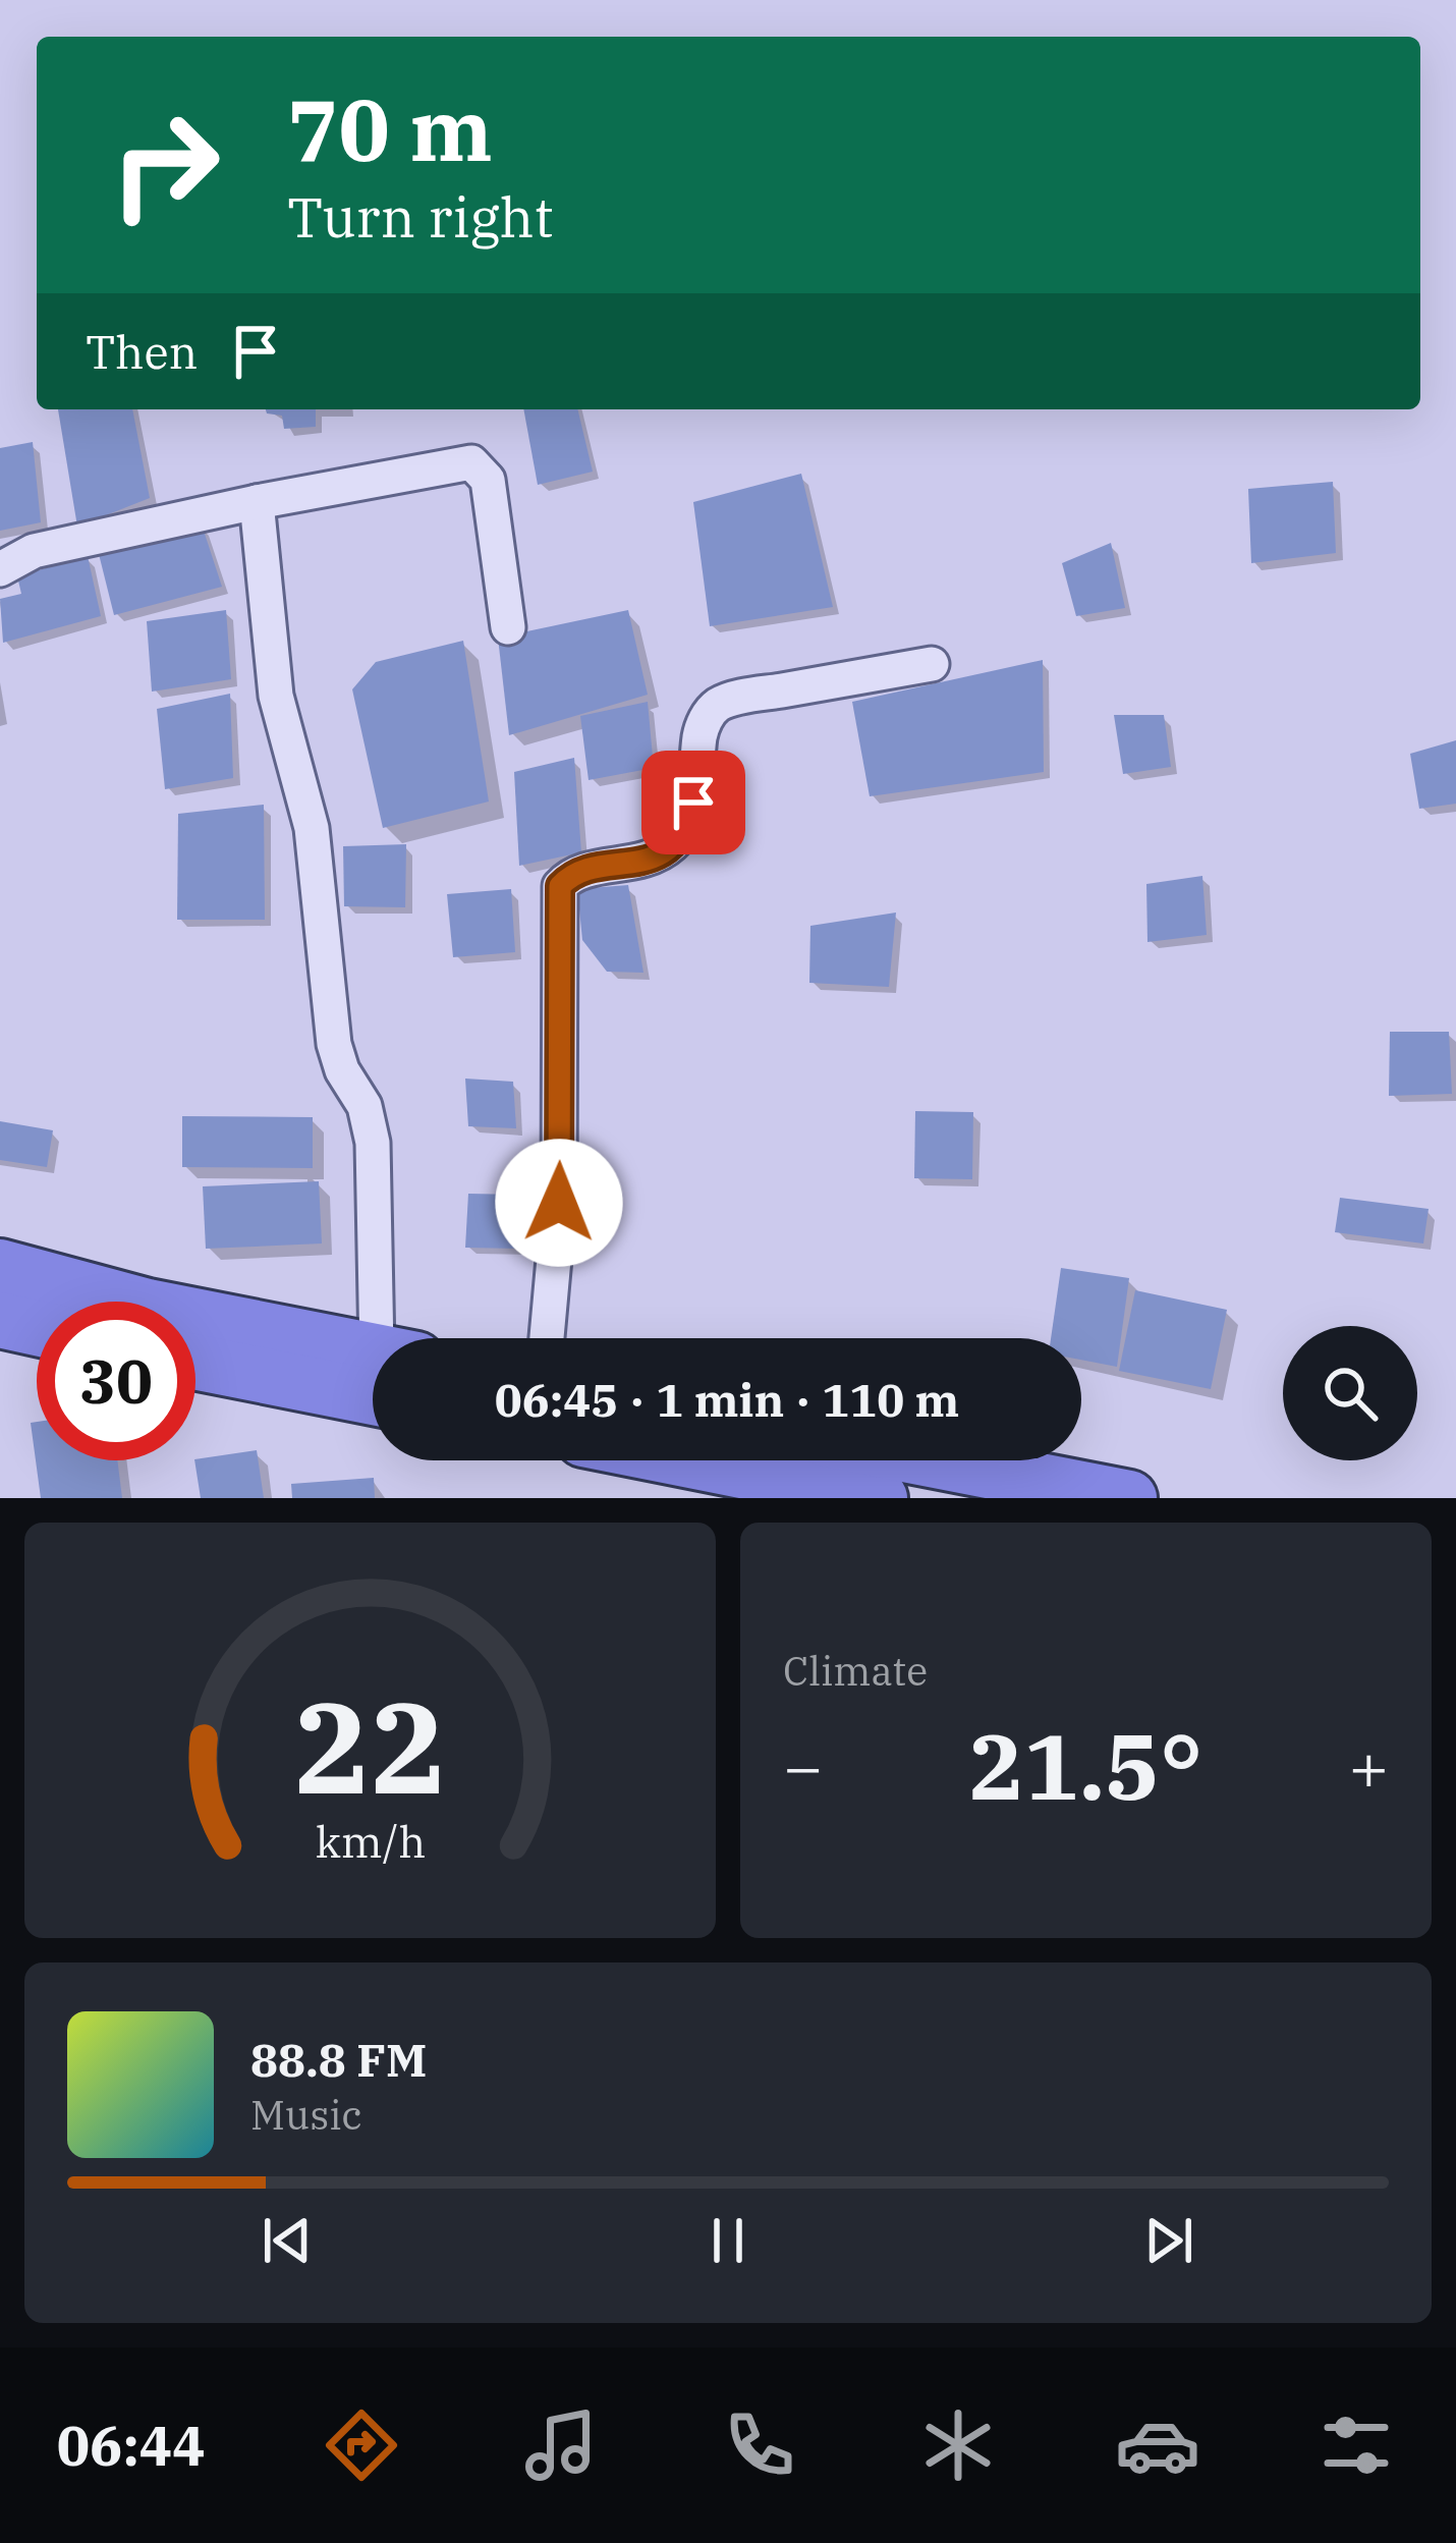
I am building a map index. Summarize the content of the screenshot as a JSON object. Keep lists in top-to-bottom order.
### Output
{
  "page": {
    "turn": ["70 m", "Turn right"],
    "then": "Then",
    "limit": "30",
    "trip": "06:45 · 1 min · 110 m",
    "tile": "Climate",
    "heat": ["−", "21.5°", "+"],
    "song": ["88.8 FM", "Music"],
    "tabs": "06:44",
    "gauge": ["22", "km/h"]
  }
}
